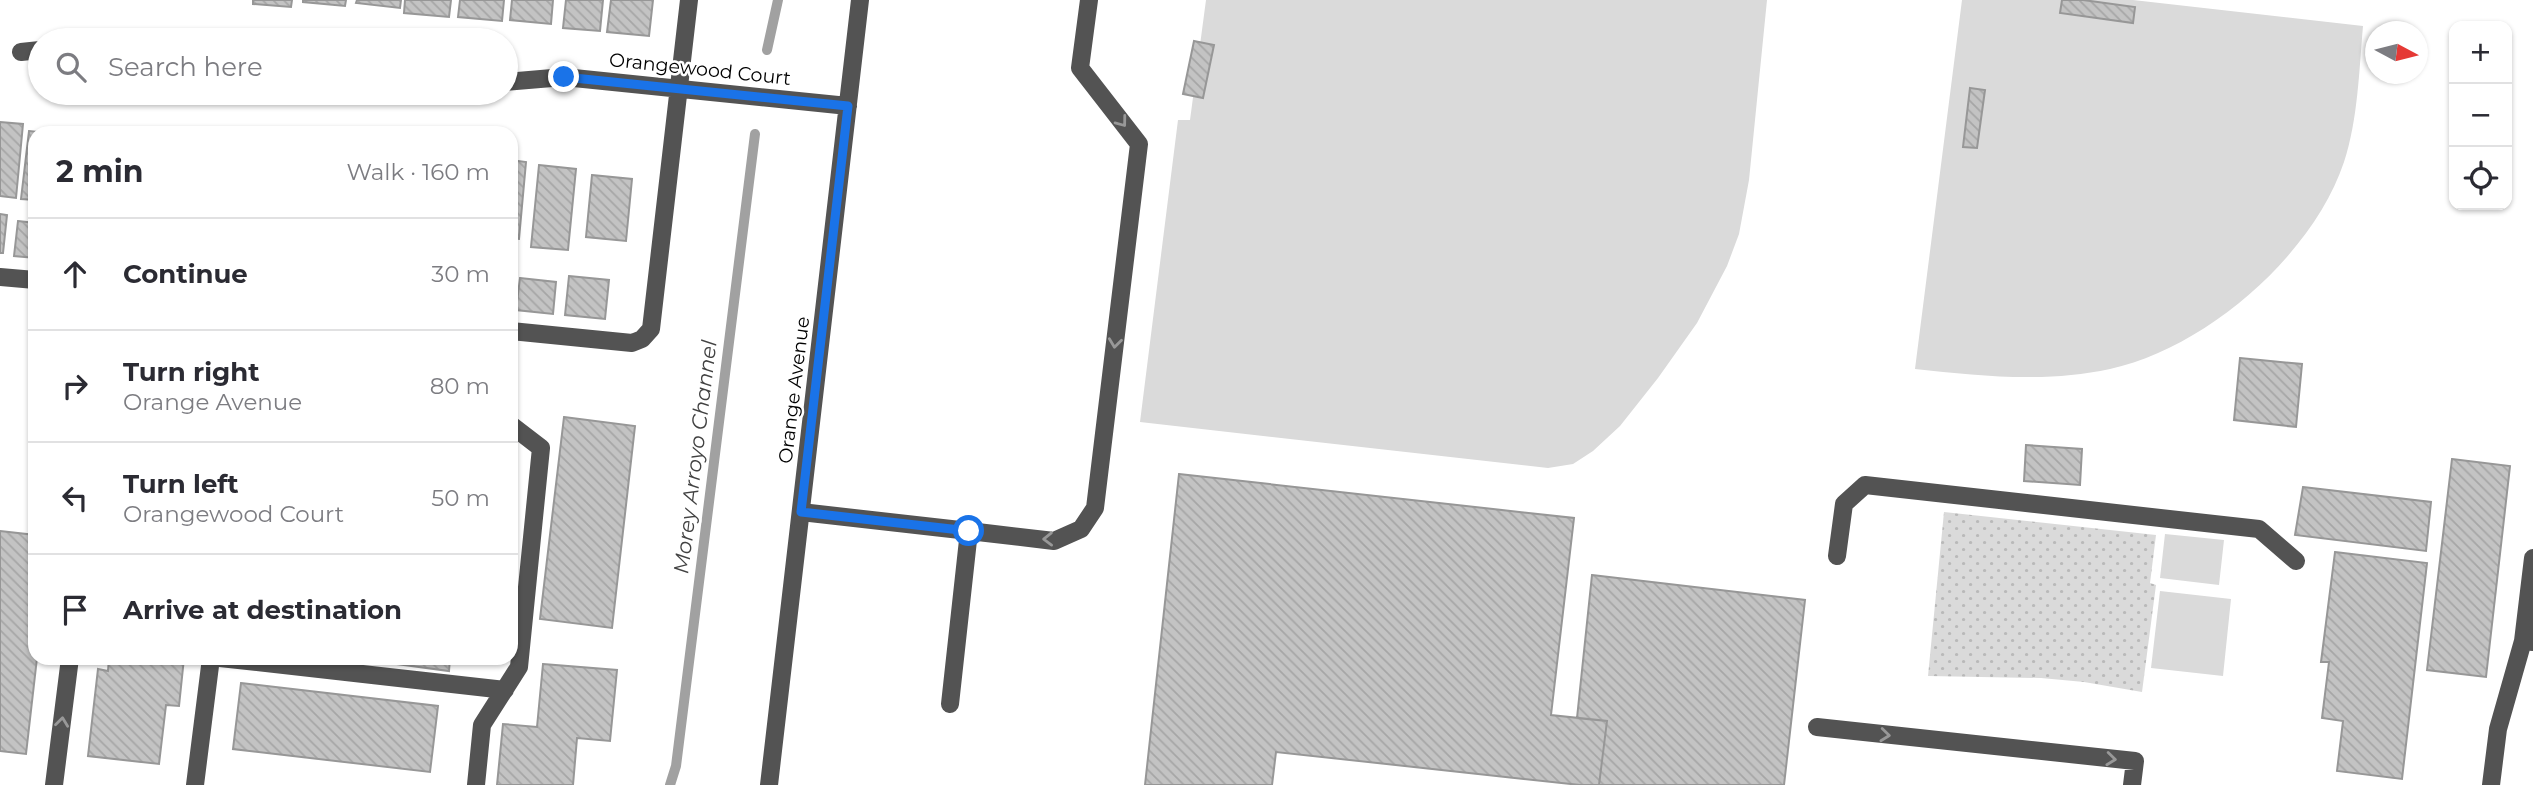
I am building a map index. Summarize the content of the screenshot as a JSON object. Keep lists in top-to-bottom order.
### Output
{
  "streets": {
    "street": ["Orangewood Court", "Orange Avenue"]
  },
  "crossings": [
    ["Orangewood Court", "Orange Avenue"]
  ],
  "water": ["Morey Arroyo Channel"],
  "north": "right",
  "page": {
    "map_buttons": ["+", "−"],
    "search": "Search here",
    "heading": ["2 min", "Walk · 160 m"],
    "list": [
      ["Continue", "30 m"],
      ["Turn right", "Orange Avenue", "80 m"],
      ["Turn left", "Orangewood Court", "50 m"],
      "Arrive at destination"
    ]
  }
}
